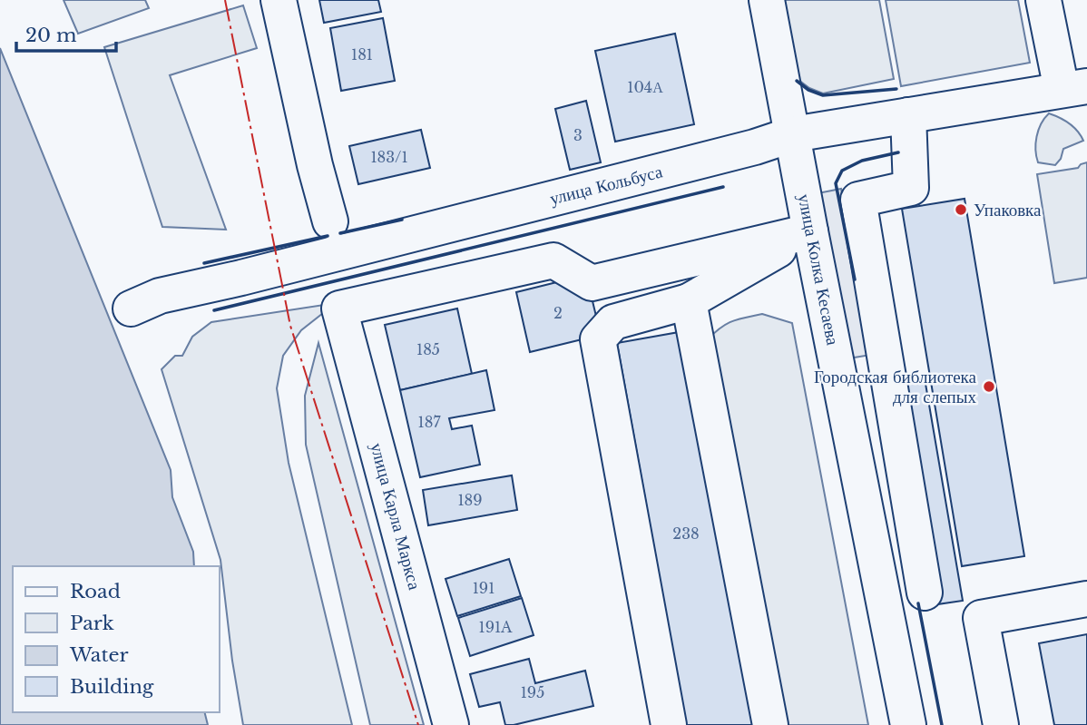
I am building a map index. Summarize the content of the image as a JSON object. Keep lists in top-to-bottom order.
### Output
{
  "streets": {
    "street": ["улица Кольбуса", "улица Колка Кесаева", "улица Карла Маркса"]
  },
  "crossings": [
    ["улица Кольбуса", "улица Колка Кесаева"],
    ["улица Колка Кесаева", "улица Карла Маркса"]
  ],
  "places": ["Упаковка", "Городская библиотека для слепых"],
  "house_numbers": [
    "181",
    "104А",
    "3",
    "183/1",
    "2",
    "185",
    "187",
    "189",
    "238",
    "191",
    "191A",
    "195"
  ],
  "legend": [
    "Road",
    "Park",
    "Water",
    "Building"
  ],
  "scale_bar": "20 m"
}
